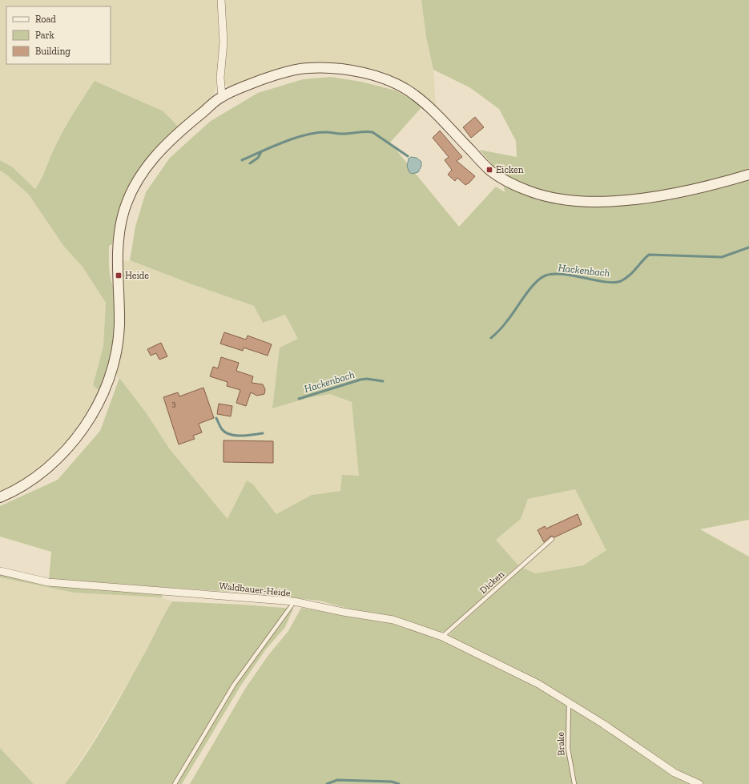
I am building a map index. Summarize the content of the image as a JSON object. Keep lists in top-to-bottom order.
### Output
{
  "streets": {
    "street": ["Waldbauer-Heide"],
    "lane": ["Dicken", "Brake"]
  },
  "water": ["Hackenbach"],
  "places": {
    "transit": ["Eicken", "Heide"]
  },
  "house_numbers": ["3"],
  "legend": ["Road", "Park", "Building"]
}
